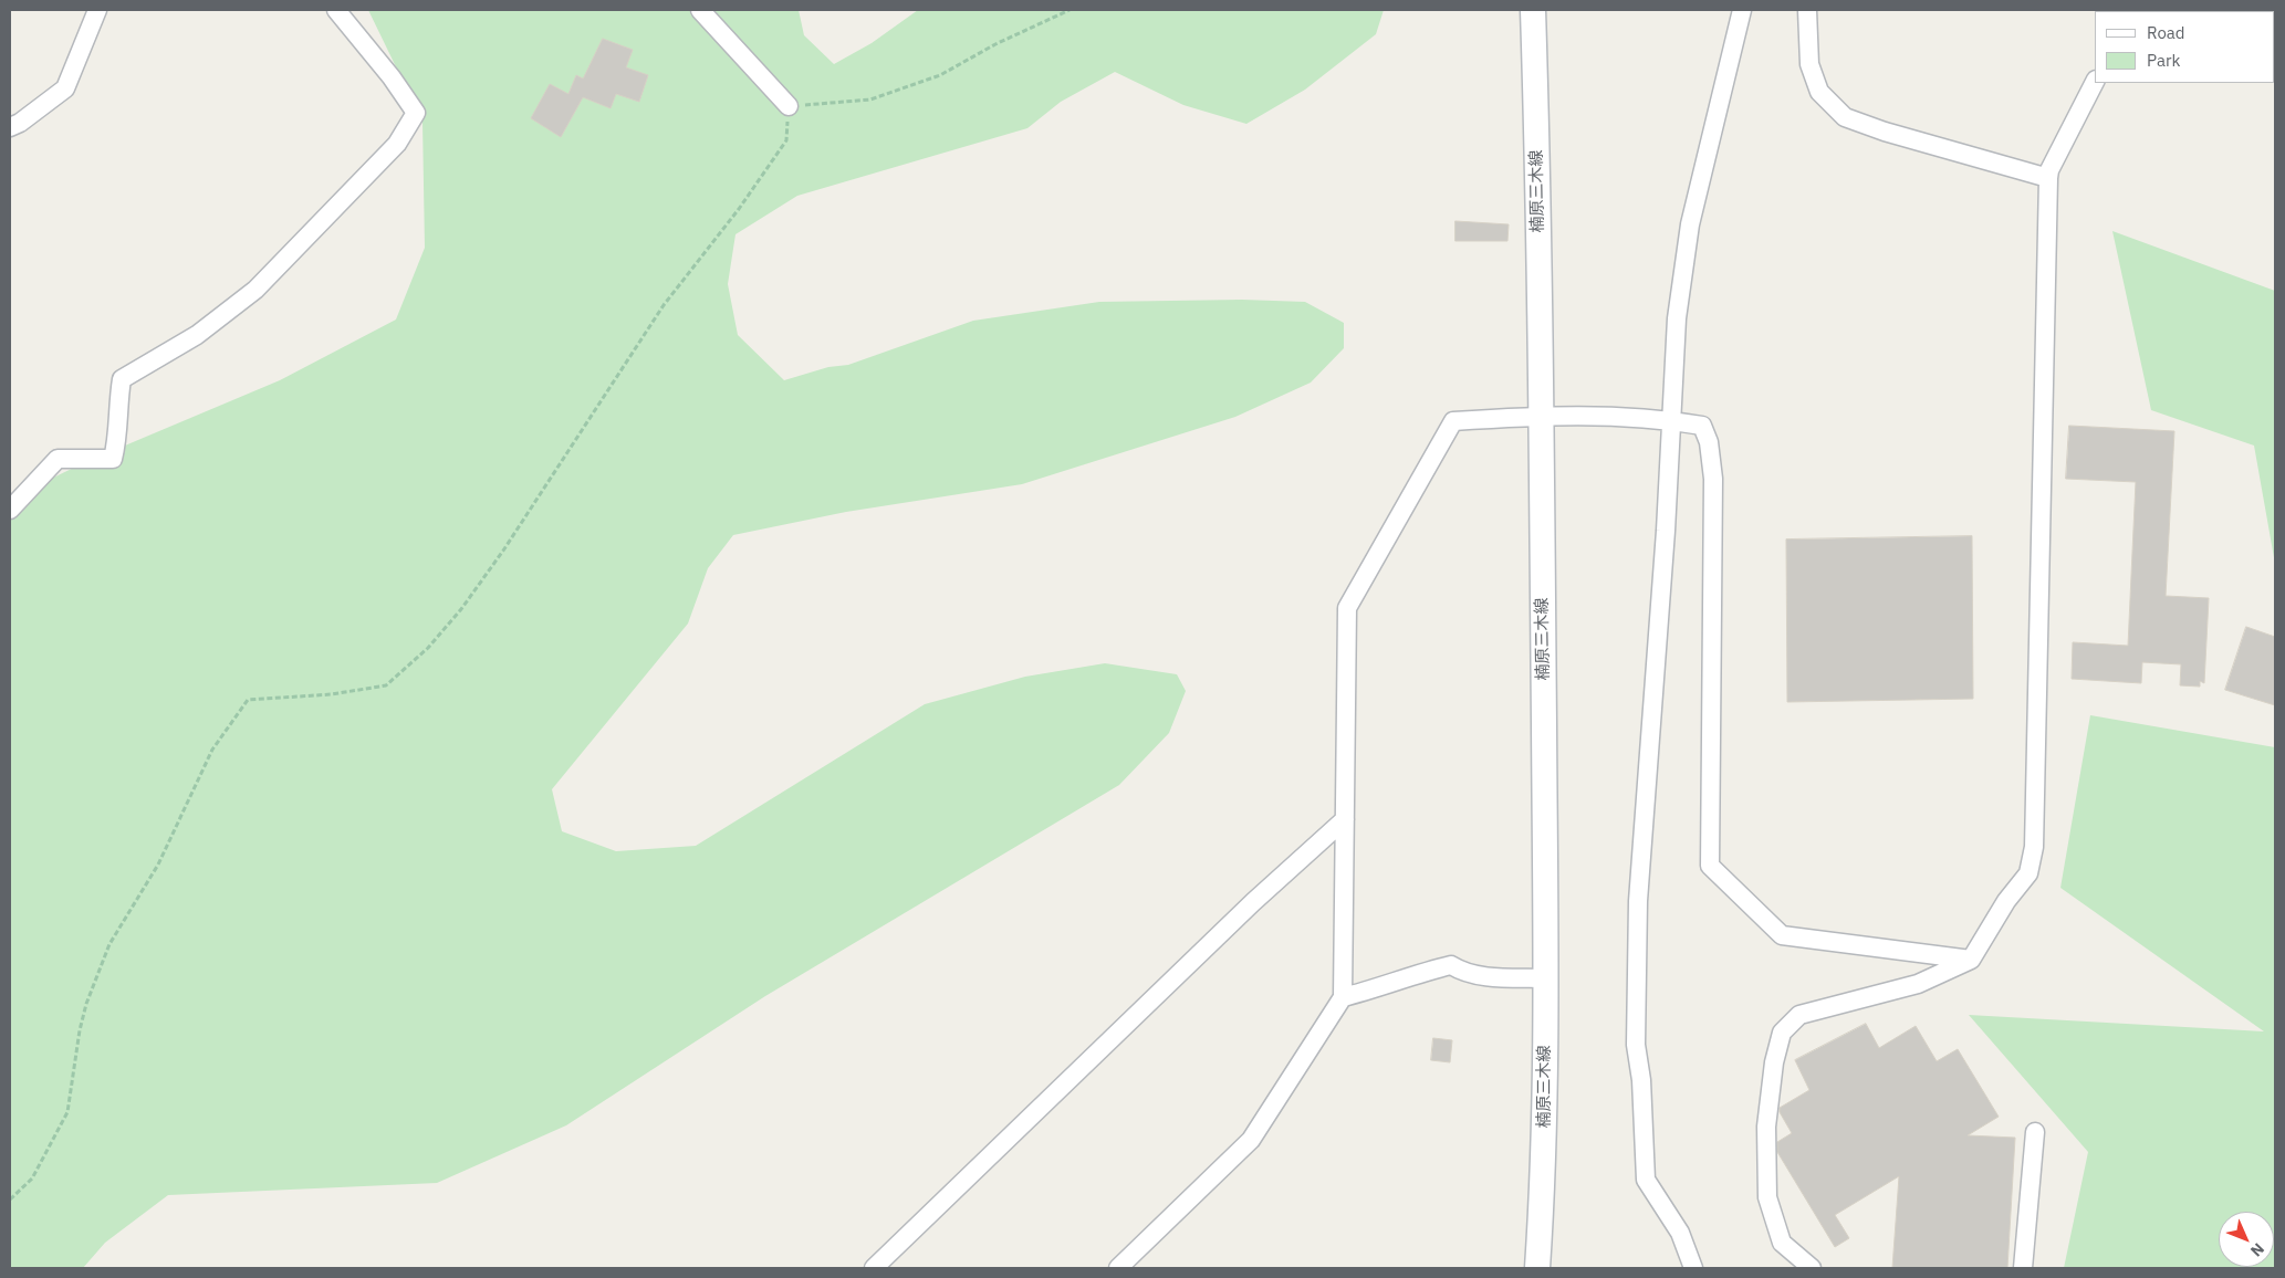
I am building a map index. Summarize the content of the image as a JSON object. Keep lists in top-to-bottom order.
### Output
{
  "streets": {
    "main road": ["楠原三木線"]
  },
  "legend": ["Road", "Park"],
  "north": "bottom right"
}
